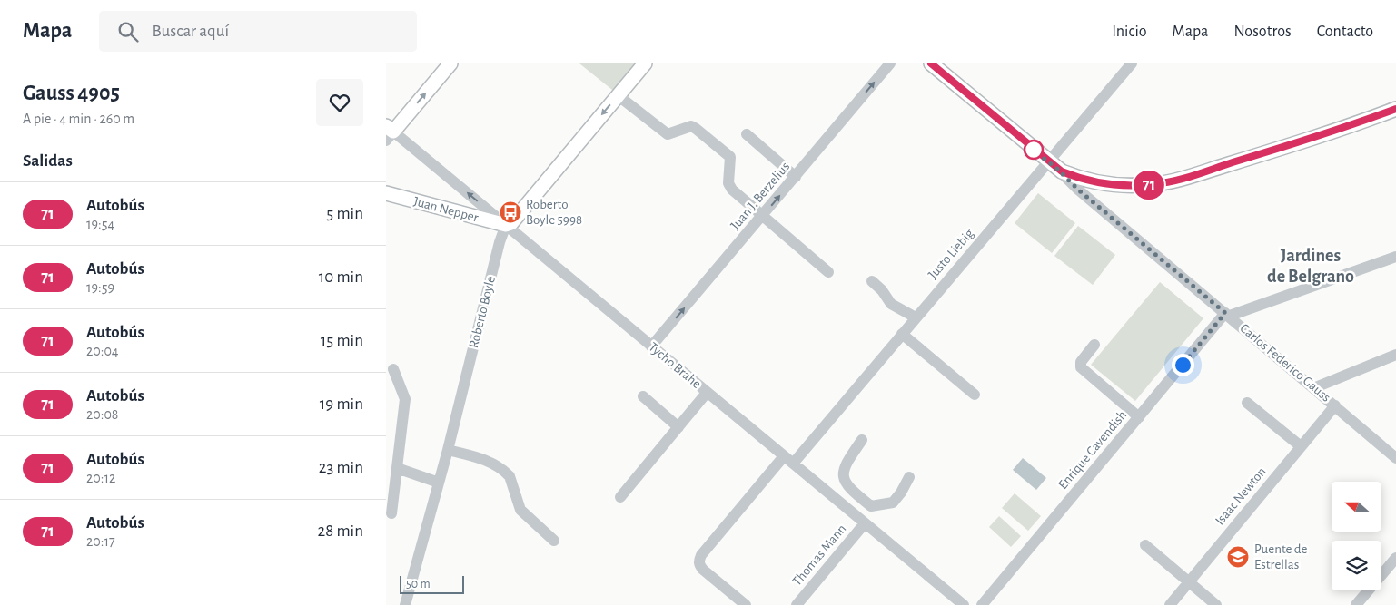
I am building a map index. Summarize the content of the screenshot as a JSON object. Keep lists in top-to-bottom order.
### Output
{
  "streets": {
    "main road": ["Juan Nepper", "Carlos Federico Gauss"],
    "street": [
      "Juan J. Berzelius",
      "Justo Liebig",
      "Roberto Boyle",
      "Tycho Brahe",
      "Enrique Cavendish",
      "Isaac Newton",
      "Thomas Mann"
    ]
  },
  "crossings": [
    ["Juan J. Berzelius", "Tycho Brahe"],
    ["Juan Nepper", "Roberto Boyle"],
    ["Juan Nepper", "Tycho Brahe"],
    ["Justo Liebig", "Carlos Federico Gauss"],
    ["Justo Liebig", "Tycho Brahe"],
    ["Roberto Boyle", "Tycho Brahe"],
    ["Carlos Federico Gauss", "Enrique Cavendish"],
    ["Carlos Federico Gauss", "Isaac Newton"],
    ["Tycho Brahe", "Thomas Mann"]
  ],
  "one_way": ["Juan J. Berzelius"],
  "districts": ["Jardines de Belgrano"],
  "places": {
    "bus stop": ["Roberto Boyle 5998"],
    "school or university": ["Puente de Estrellas"]
  },
  "lines": ["bus line 71"],
  "scale_bar": "50 m",
  "north": "left",
  "page": {
    "header": "Mapa",
    "search": "Buscar aquí",
    "nav": [
      "Inicio",
      "Mapa",
      "Nosotros",
      "Contacto"
    ],
    "heading": [
      ["Gauss 4905", "A pie · 4 min · 260 m"],
      "Salidas"
    ],
    "on_map": "71",
    "list": [
      {
        "mark": "71",
        "name": "Autobús",
        "note": "19:54",
        "value": "5 min"
      },
      {
        "mark": "71",
        "name": "Autobús",
        "note": "19:59",
        "value": "10 min"
      },
      {
        "mark": "71",
        "name": "Autobús",
        "note": "20:04",
        "value": "15 min"
      },
      {
        "mark": "71",
        "name": "Autobús",
        "note": "20:08",
        "value": "19 min"
      },
      {
        "mark": "71",
        "name": "Autobús",
        "note": "20:12",
        "value": "23 min"
      },
      {
        "mark": "71",
        "name": "Autobús",
        "note": "20:17",
        "value": "28 min"
      }
    ],
    "scale": "50 m"
  }
}
